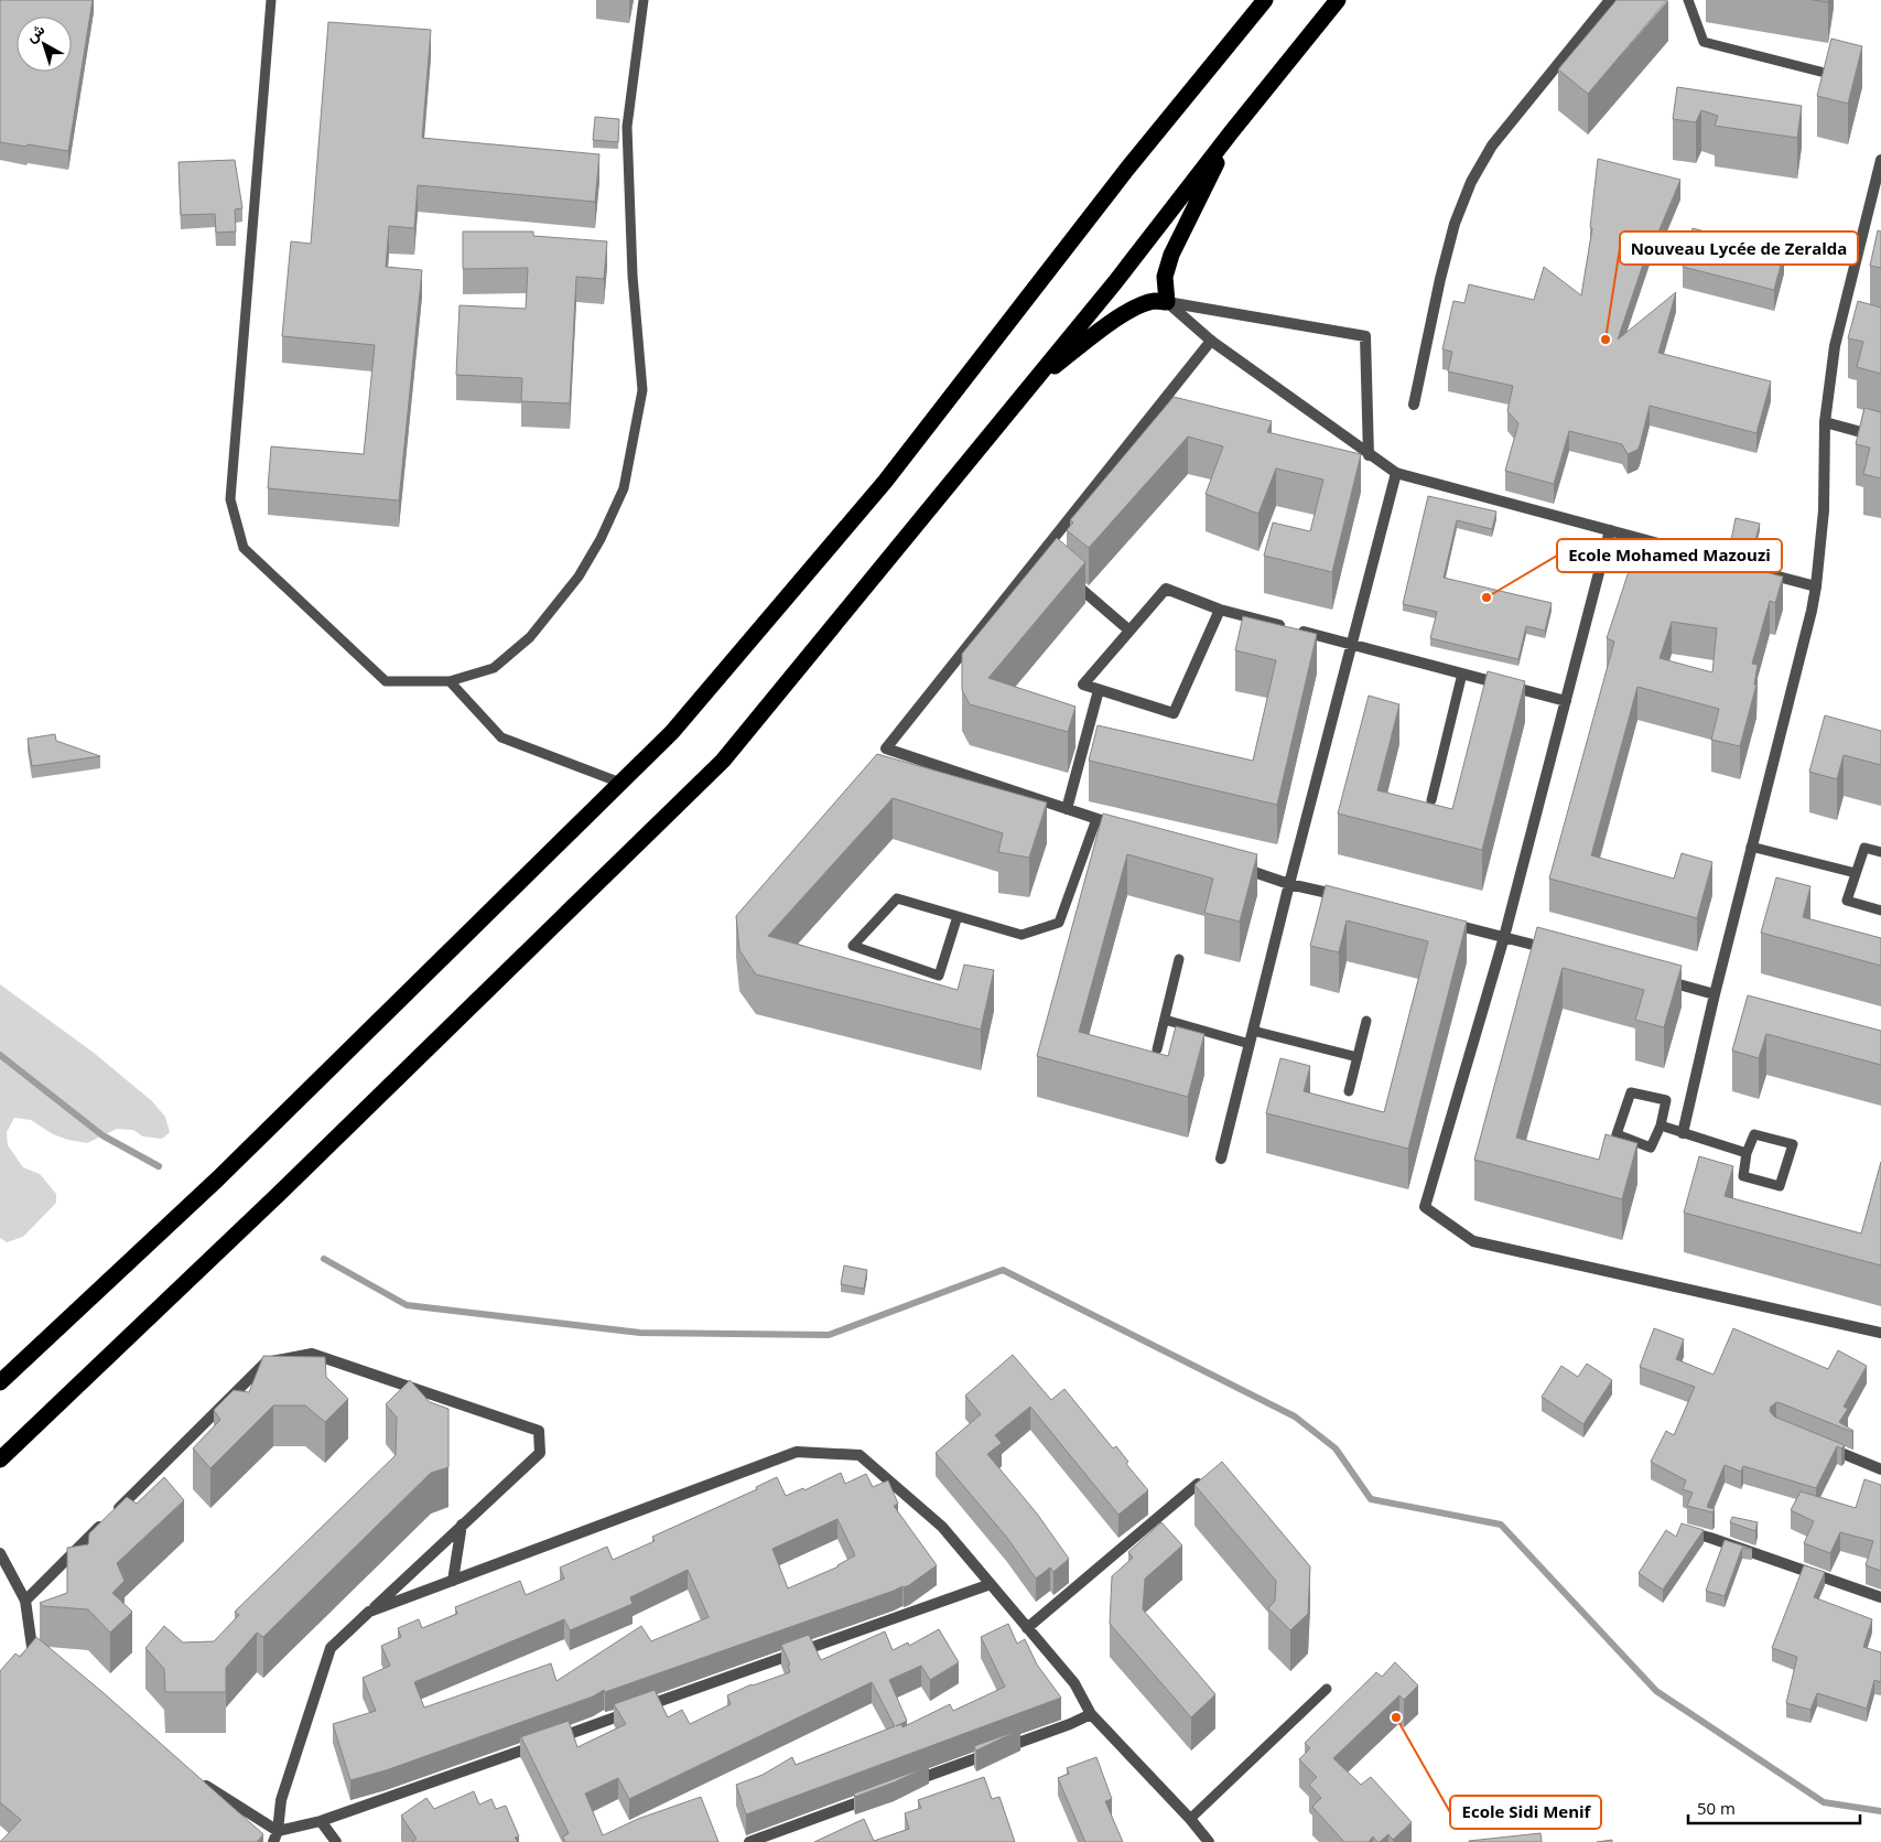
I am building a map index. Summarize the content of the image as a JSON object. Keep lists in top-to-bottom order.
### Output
{
  "places": ["Nouveau Lycée de Zeralda", "Ecole Mohamed Mazouzi", "Ecole Sidi Menif"],
  "scale_bar": "50 m",
  "north": "top left"
}
